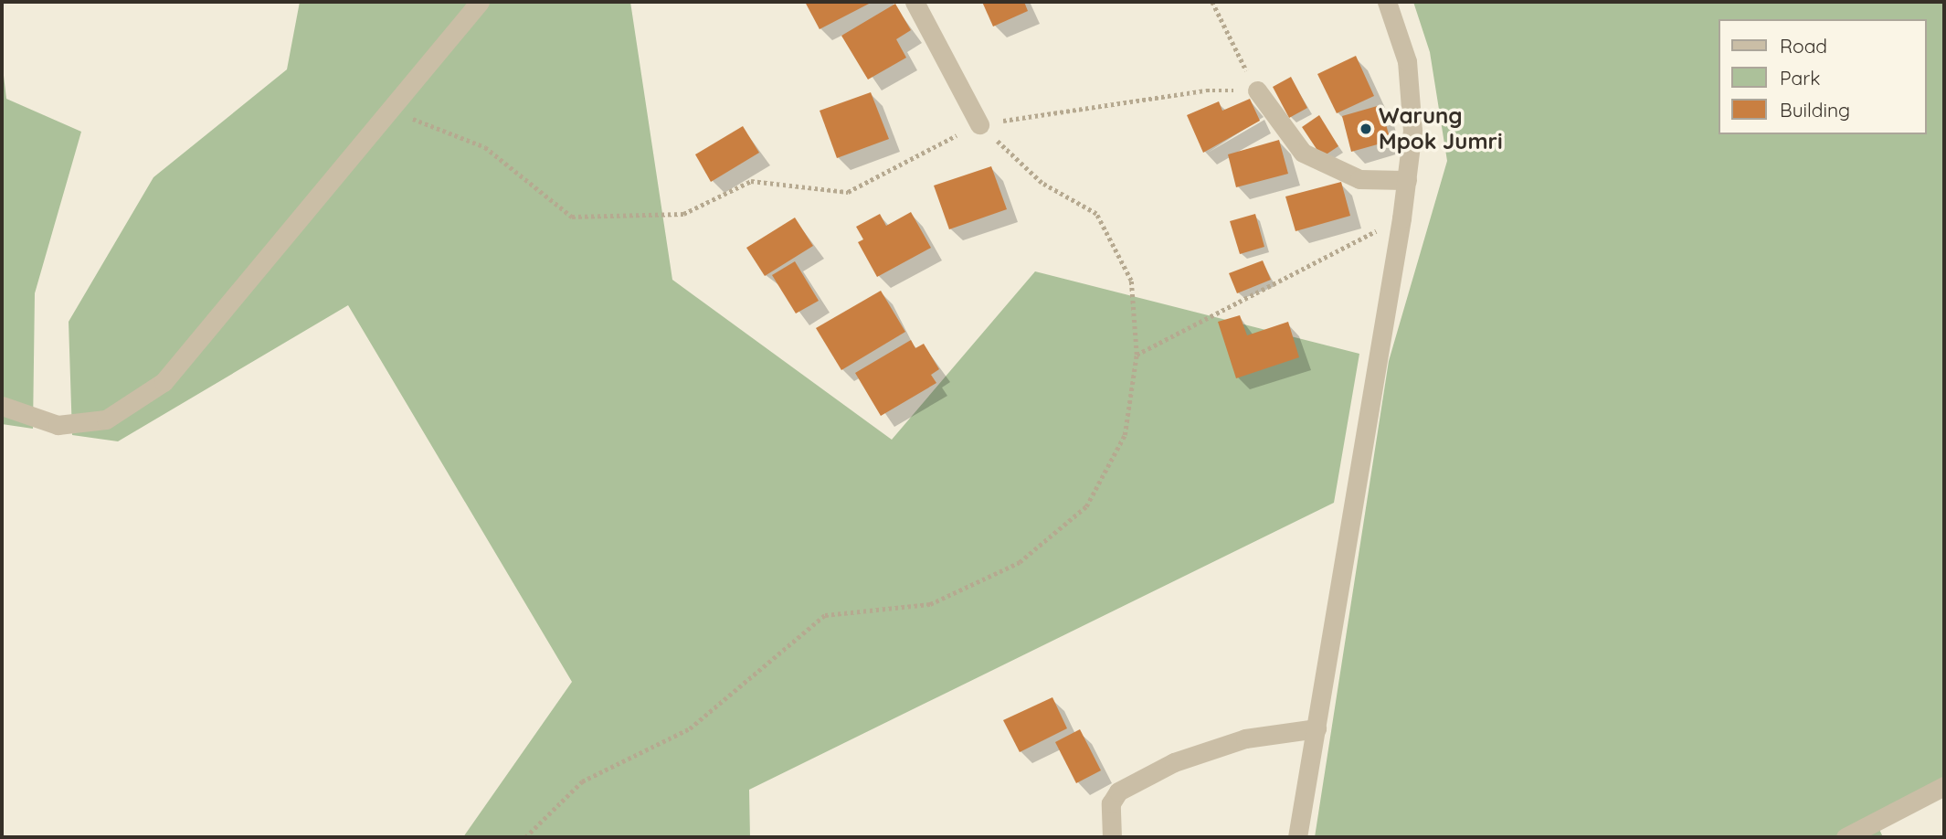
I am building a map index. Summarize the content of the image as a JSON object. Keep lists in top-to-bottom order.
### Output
{
  "places": ["Warung Mpok Jumri"],
  "legend": ["Road", "Park", "Building"]
}
